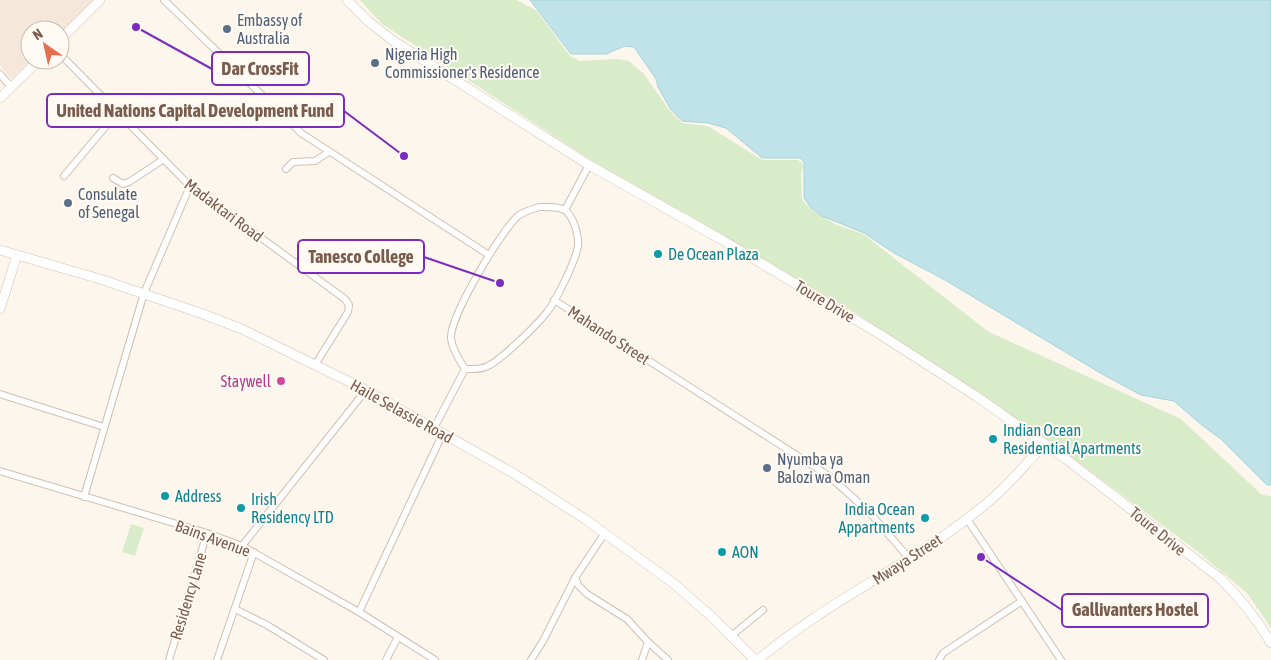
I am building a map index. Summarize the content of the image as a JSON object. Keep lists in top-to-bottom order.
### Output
{
  "streets": {
    "street": [
      "Madaktari Road",
      "Toure Drive",
      "Mahando Street",
      "Haile Selassie Road",
      "Bains Avenue",
      "Mwaya Street",
      "Residency Lane"
    ]
  },
  "crossings": [
    ["Madaktari Road", "Haile Selassie Road"],
    ["Toure Drive", "Mwaya Street"],
    ["Mahando Street", "Mwaya Street"],
    ["Haile Selassie Road", "Mwaya Street"],
    ["Bains Avenue", "Residency Lane"]
  ],
  "places": [
    "Dar CrossFit",
    "Embassy of Australia",
    "Nigeria High Commissioner's Residence",
    "United Nations Capital Development Fund",
    "Consulate of Senegal",
    "De Ocean Plaza",
    "Tanesco College",
    "Staywell",
    "Indian Ocean Residential Apartments",
    "Nyumba ya Balozi wa Oman",
    "Address",
    "Irish Residency LTD",
    "India Ocean Appartments",
    "AON",
    "Gallivanters Hostel"
  ],
  "north": "top left"
}
